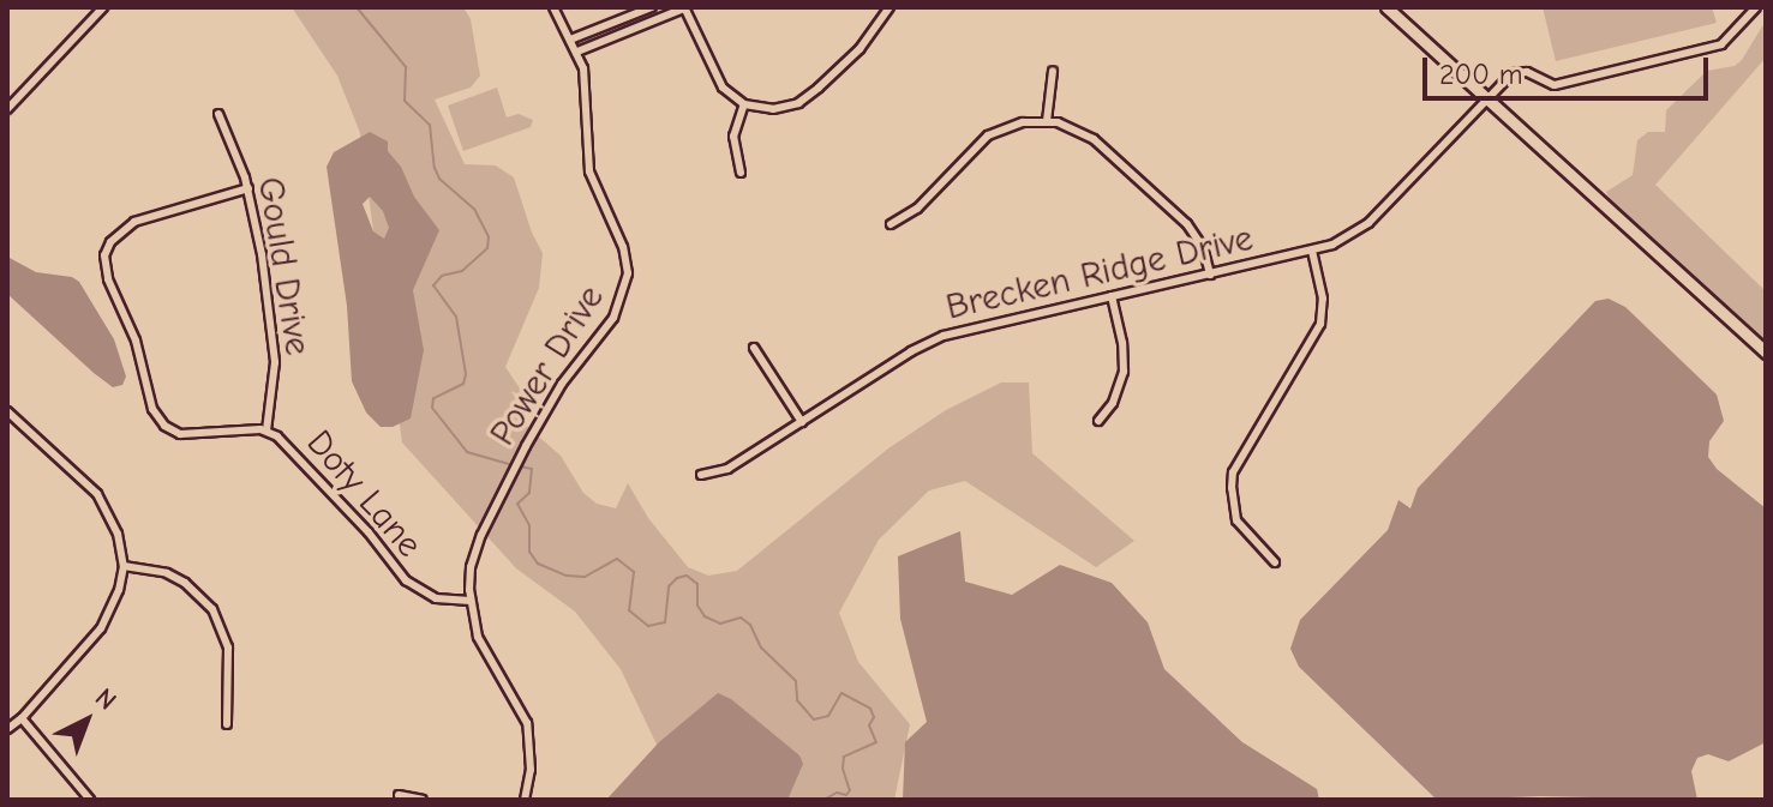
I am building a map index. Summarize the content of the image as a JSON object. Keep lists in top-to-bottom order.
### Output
{
  "streets": {
    "street": [
      "Gould Drive",
      "Brecken Ridge Drive",
      "Power Drive",
      "Doty Lane"
    ]
  },
  "crossings": [
    ["Gould Drive", "Doty Lane"],
    ["Power Drive", "Doty Lane"]
  ],
  "scale_bar": "200 m",
  "north": "top right"
}
